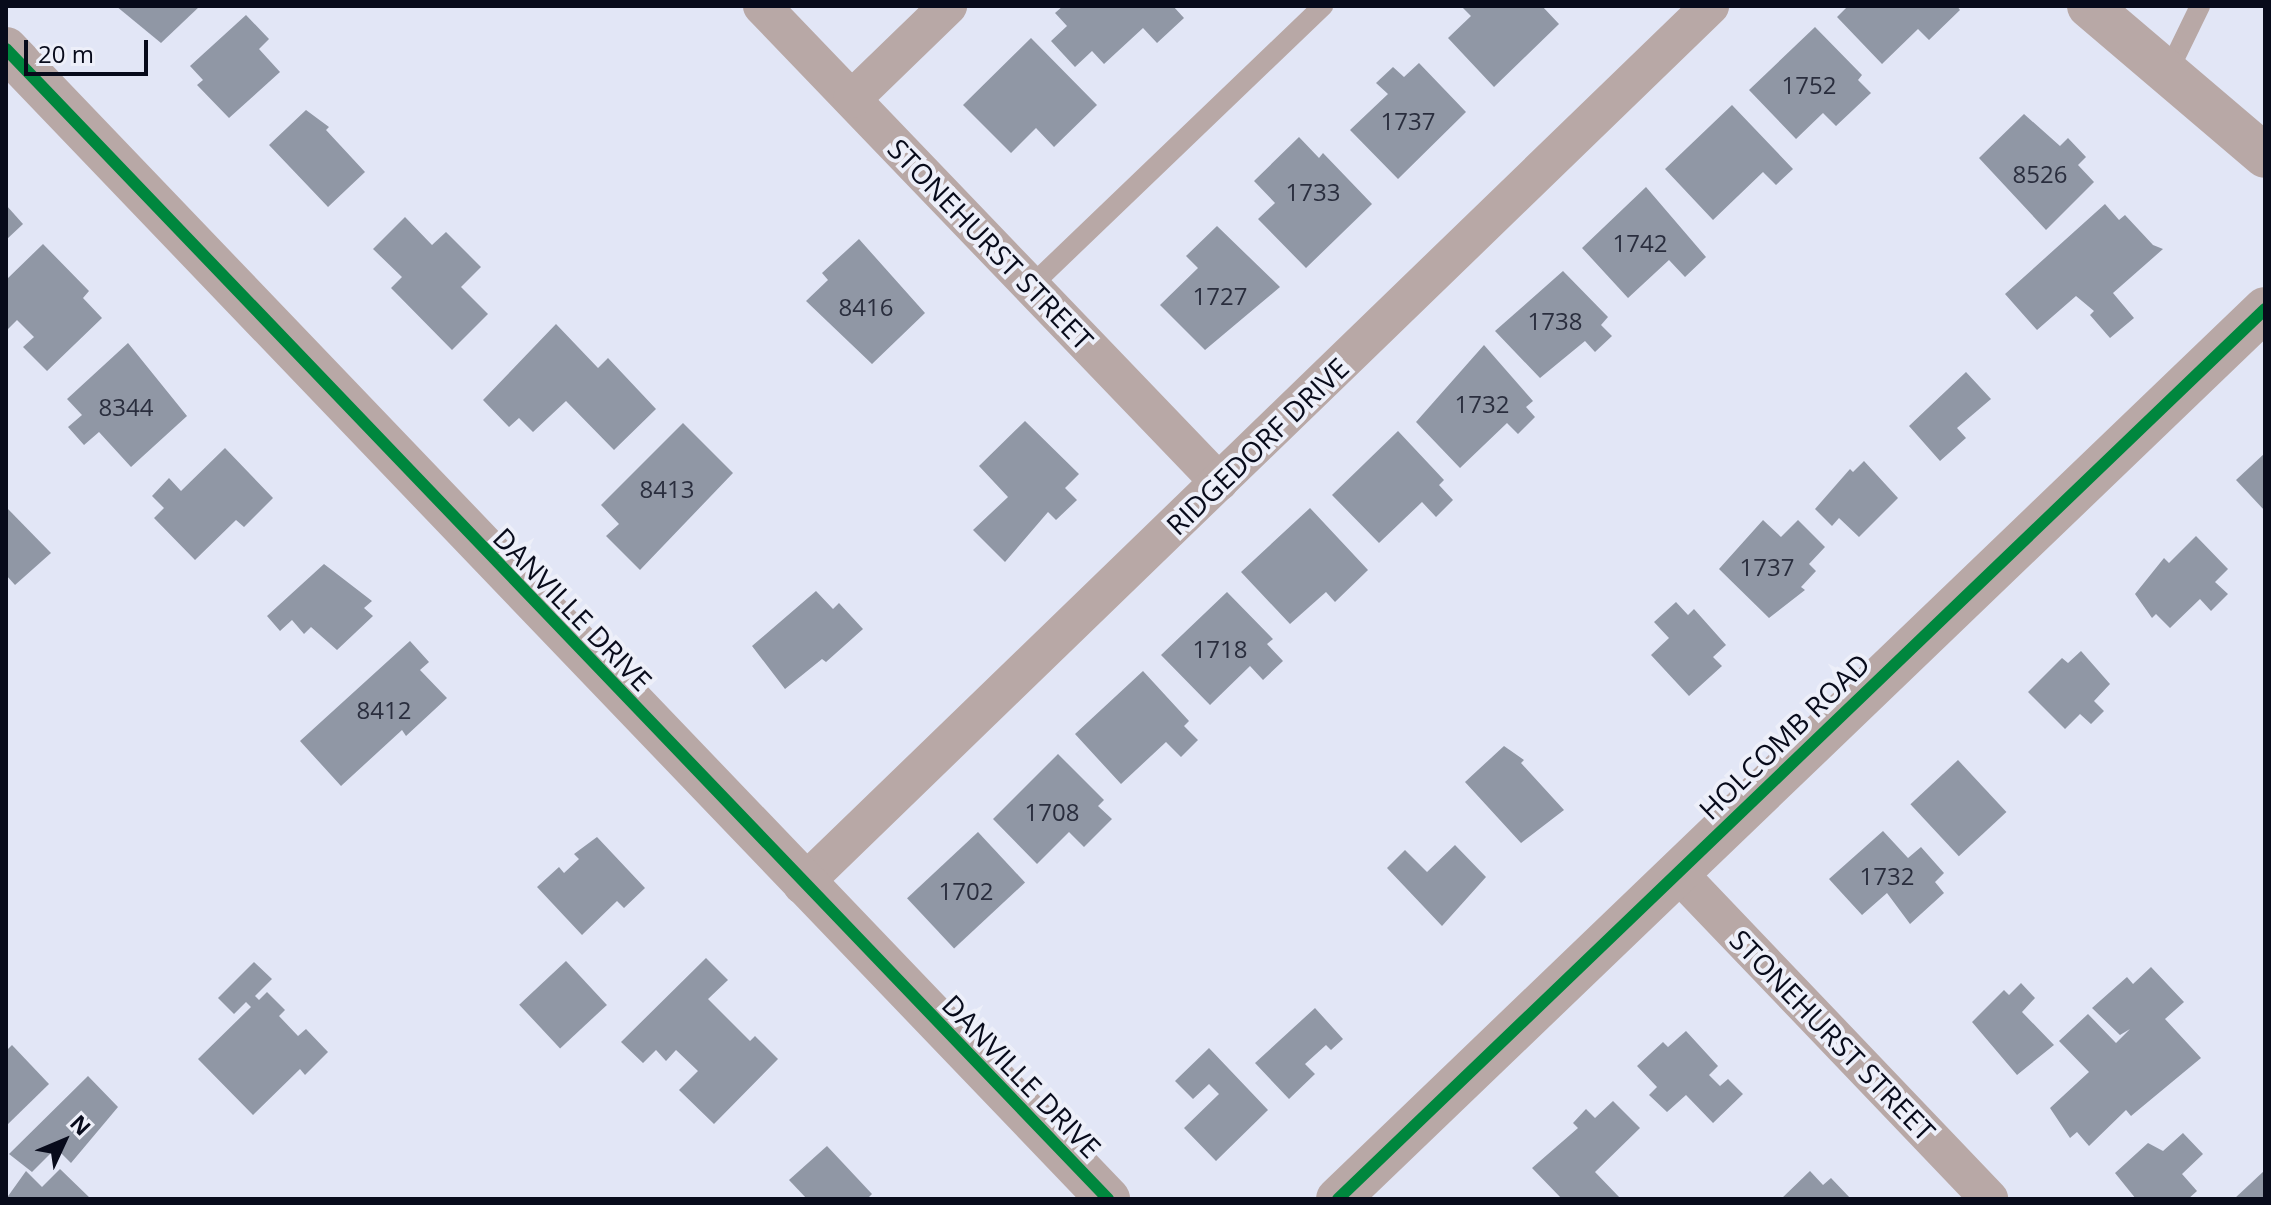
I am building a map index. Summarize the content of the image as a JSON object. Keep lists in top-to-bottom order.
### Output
{
  "streets": {
    "street": [
      "STONEHURST STREET",
      "RIDGEDORF DRIVE",
      "DANVILLE DRIVE",
      "HOLCOMB ROAD"
    ]
  },
  "crossings": [
    ["STONEHURST STREET", "RIDGEDORF DRIVE"],
    ["STONEHURST STREET", "HOLCOMB ROAD"],
    ["RIDGEDORF DRIVE", "DANVILLE DRIVE"]
  ],
  "house_numbers": [
    "1752",
    "1737",
    "8526",
    "1733",
    "1742",
    "1727",
    "8416",
    "1738",
    "1732",
    "8344",
    "8413",
    "1737",
    "1718",
    "8412",
    "1708",
    "1732",
    "1702"
  ],
  "scale_bar": "20 m",
  "north": "top right"
}
